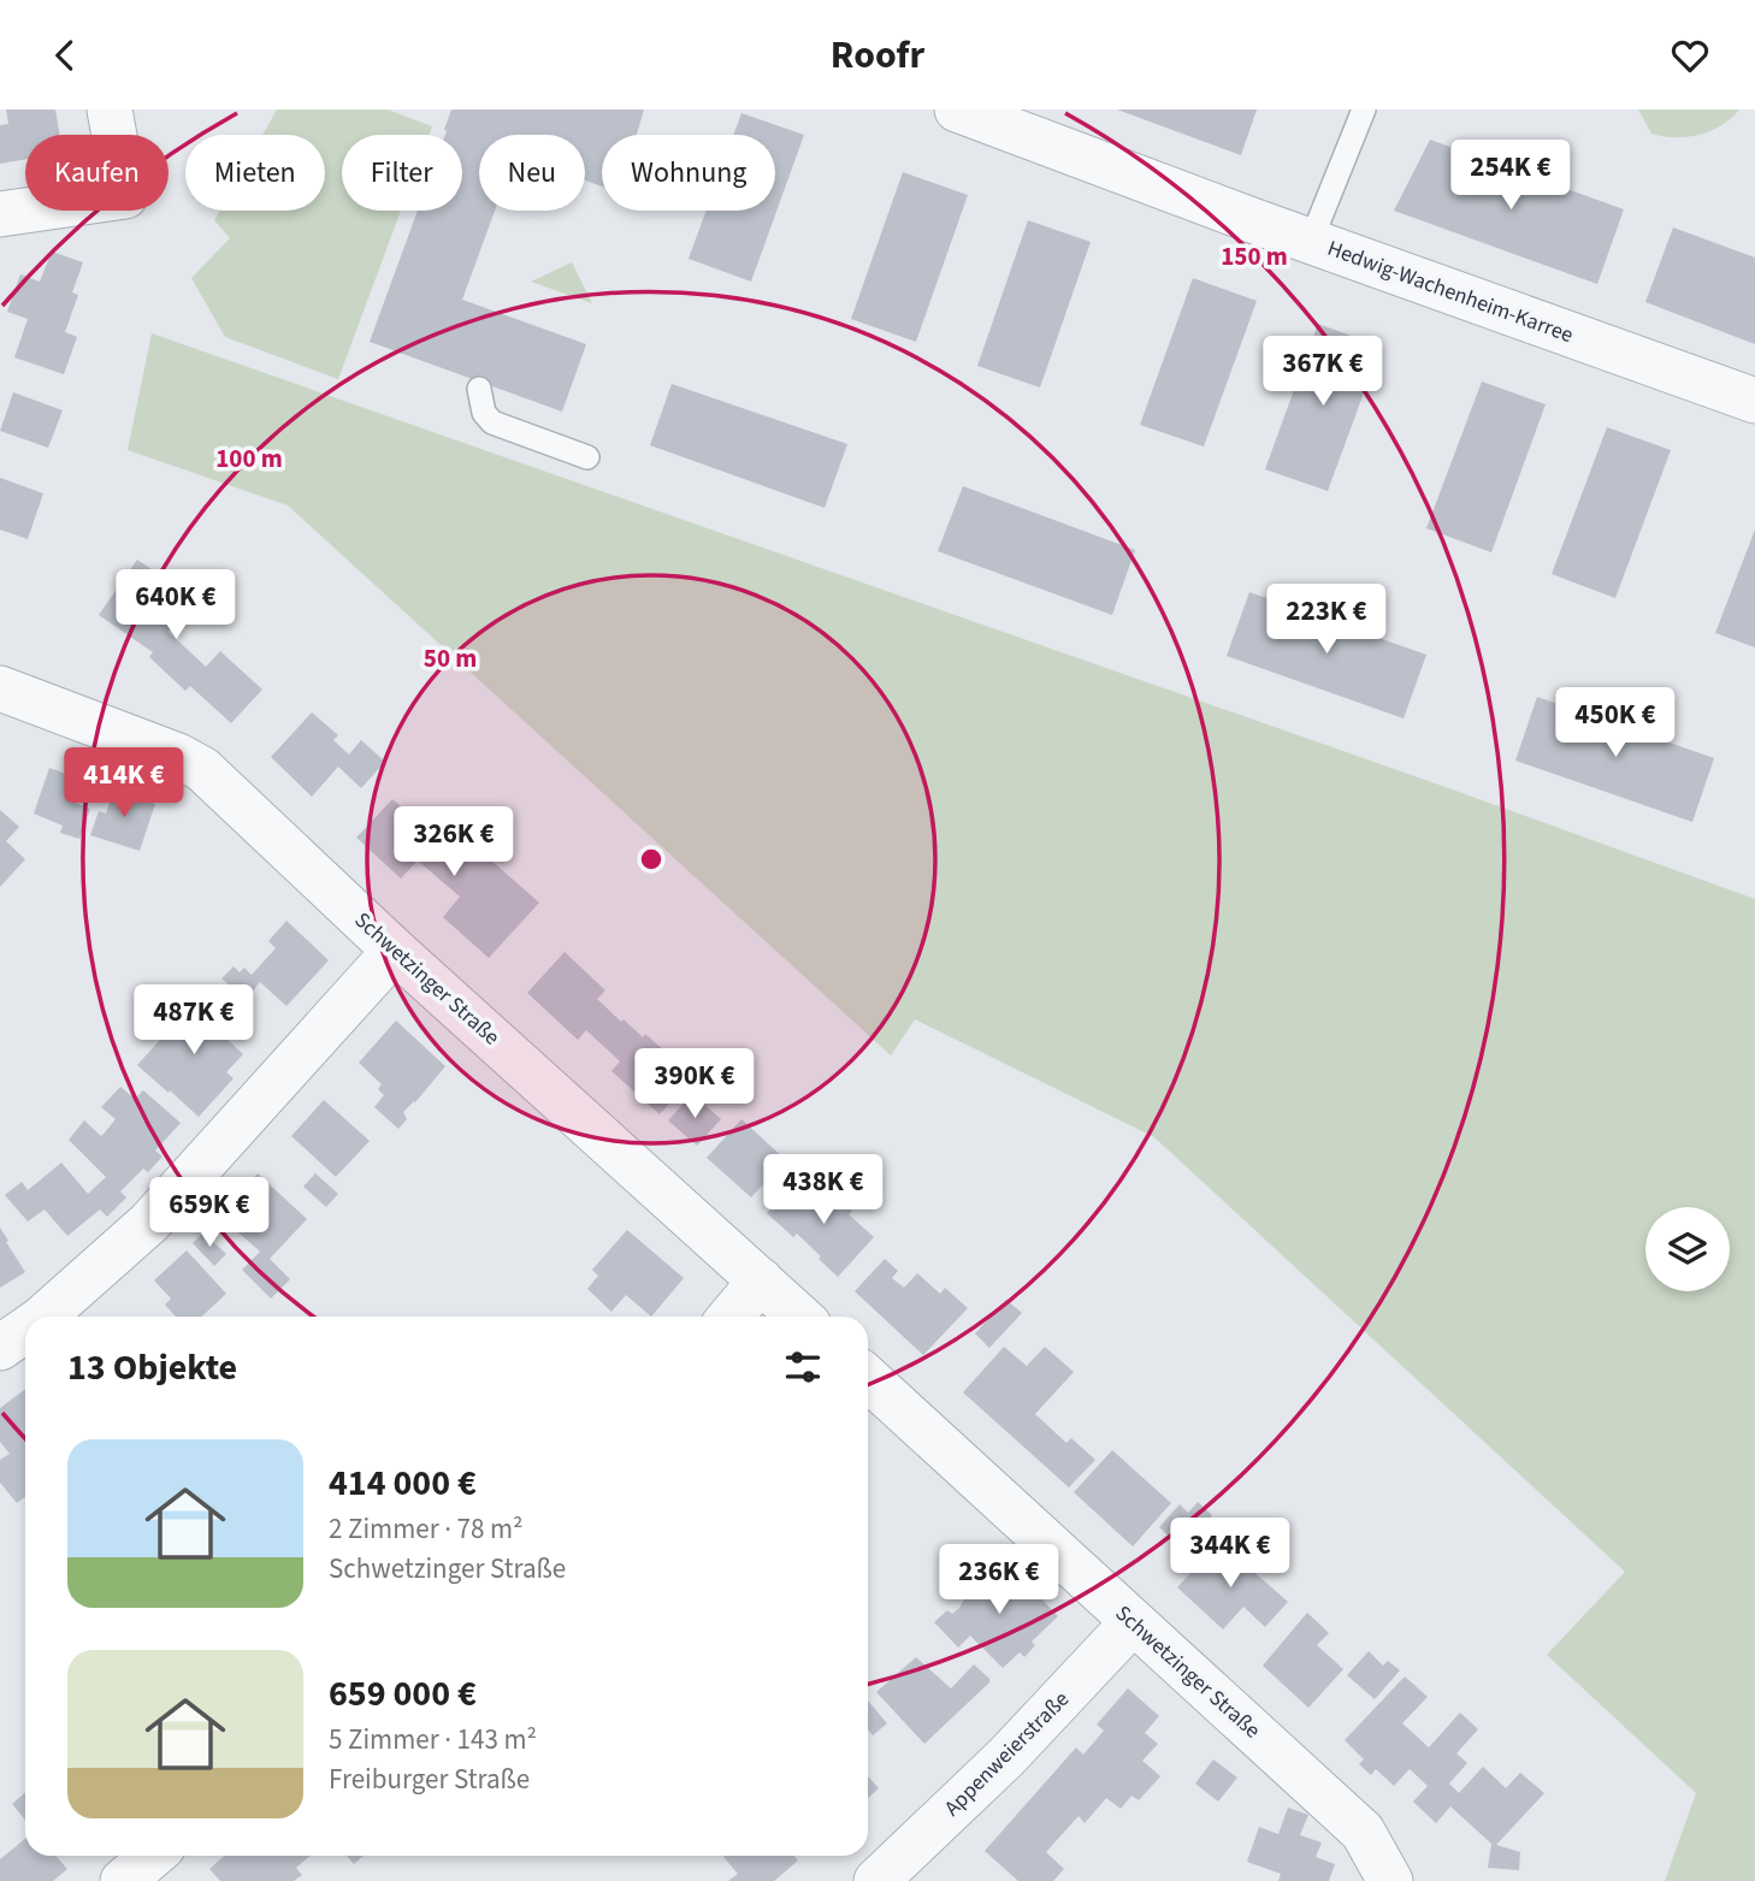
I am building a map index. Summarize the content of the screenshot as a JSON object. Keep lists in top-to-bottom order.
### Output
{
  "streets": {
    "street": ["Hedwig-Wachenheim-Karree", "Schwetzinger Straße", "Appenweierstraße"]
  },
  "crossings": [
    ["Schwetzinger Straße", "Appenweierstraße"]
  ],
  "page": {
    "header": "Roofr",
    "chip": [
      "Kaufen",
      "Mieten",
      "Filter",
      "Neu",
      "Wohnung"
    ],
    "price": [
      "254K €",
      "367K €",
      "640K €",
      "223K €",
      "450K €",
      "414K €",
      "326K €",
      "487K €",
      "390K €",
      "438K €",
      "659K €",
      "344K €",
      "236K €"
    ],
    "heading": "13 Objekte",
    "list": [
      {
        "name": "414 000 €",
        "note": "2 Zimmer · 78 m² · Schwetzinger Straße"
      },
      {
        "name": "659 000 €",
        "note": "5 Zimmer · 143 m² · Freiburger Straße"
      }
    ]
  },
  "rings": ["150 m", "100 m", "50 m"]
}
